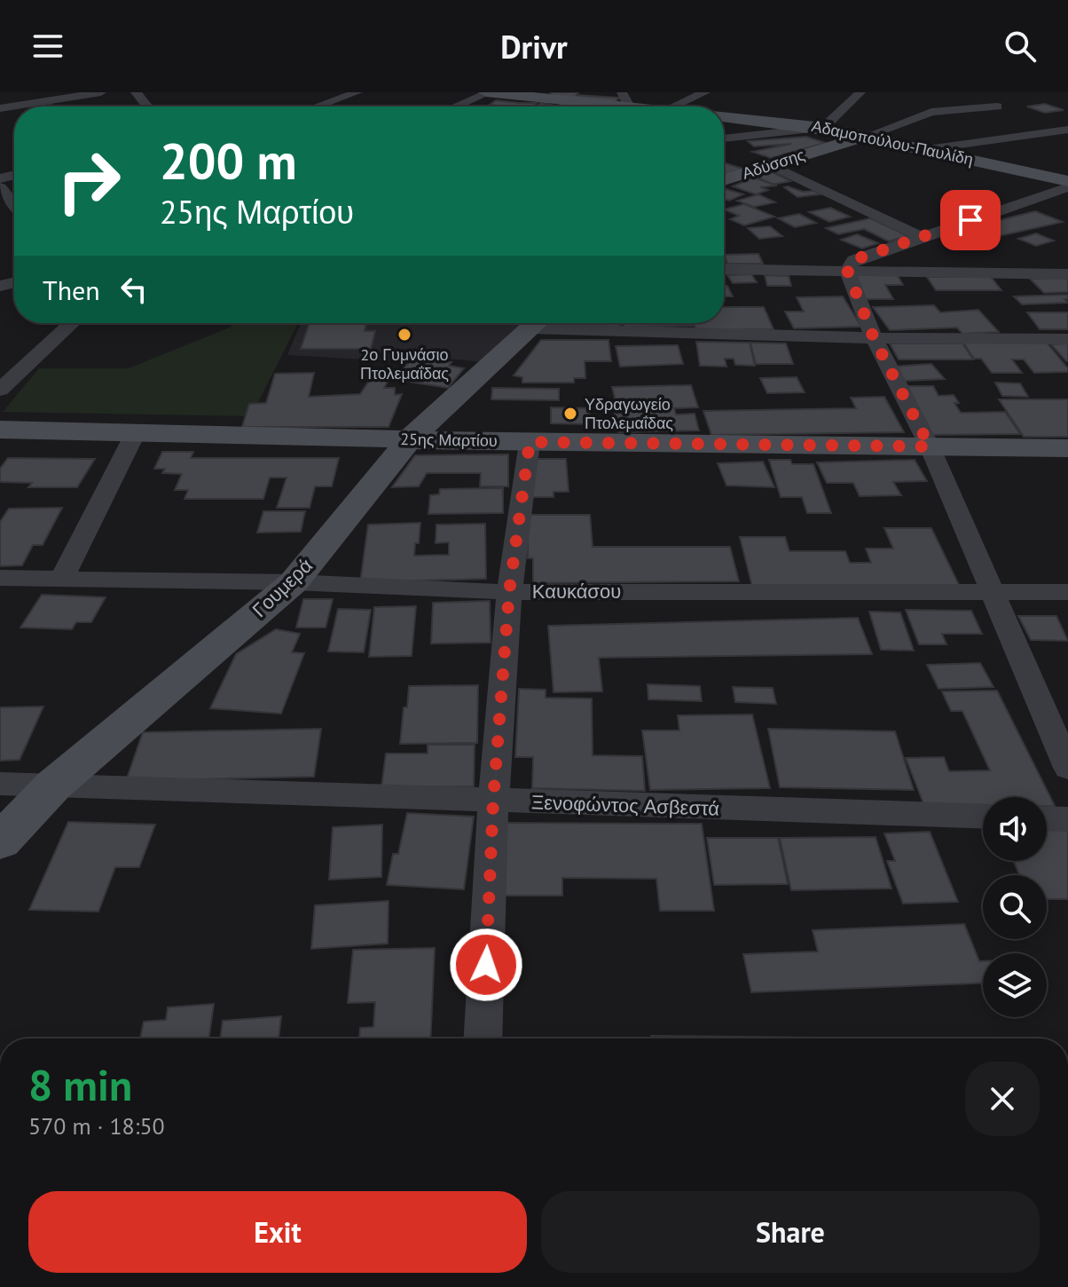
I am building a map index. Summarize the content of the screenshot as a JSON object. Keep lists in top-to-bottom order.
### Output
{
  "streets": {
    "street": [
      "Αδαμοπούλου-Παυλίδη",
      "Αδύσσης",
      "25ης Μαρτίου",
      "Γουμερά",
      "Καυκάσου",
      "Ξενοφώντος Ασβεστά"
    ]
  },
  "crossings": [
    ["Αδαμοπούλου-Παυλίδη", "Αδύσσης"],
    ["25ης Μαρτίου", "Γουμερά"],
    ["Γουμερά", "Καυκάσου"],
    ["Γουμερά", "Ξενοφώντος Ασβεστά"]
  ],
  "places": ["2ο Γυμνάσιο Πτολεμαΐδας", "Υδραγωγείο Πτολεμαΐδας"],
  "page": {
    "header": "Drivr",
    "turn": ["200 m", "25ης Μαρτίου"],
    "then": "Then",
    "heading": ["8 min", "570 m · 18:50"],
    "buttons": ["Exit", "Share"]
  }
}
